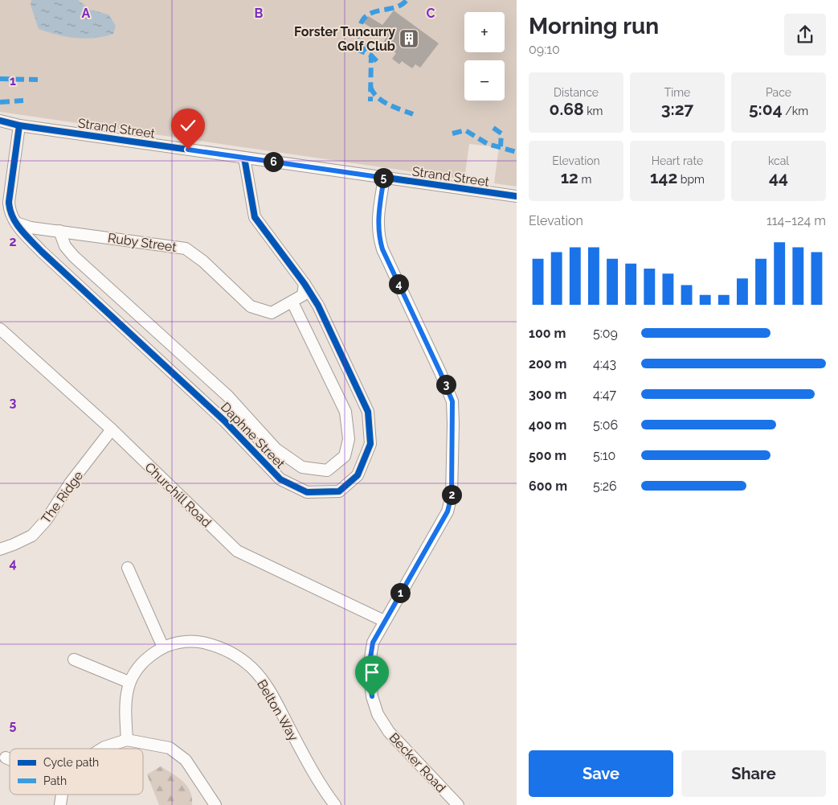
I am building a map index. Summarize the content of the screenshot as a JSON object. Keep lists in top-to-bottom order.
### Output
{
  "streets": {
    "street": [
      "Strand Street",
      "Ruby Street",
      "Daphne Street",
      "Churchill Road",
      "The Ridge",
      "Belton Way",
      "Becker Road"
    ]
  },
  "crossings": [
    ["Strand Street", "Daphne Street"],
    ["Strand Street", "Becker Road"],
    ["Ruby Street", "Daphne Street"],
    ["Churchill Road", "The Ridge"],
    ["Churchill Road", "Becker Road"]
  ],
  "places": {
    "building": ["Forster Tuncurry Golf Club"]
  },
  "legend": ["Cycle path", "Path"],
  "page": {
    "heading": ["Morning run", "09:10"],
    "map_buttons": ["+", "−"],
    "stats": [
      ["Distance", "0.68 km"],
      ["Time", "3:27"],
      ["Pace", "5:04 /km"],
      ["Elevation", "12 m"],
      ["Heart rate", "142 bpm"],
      ["kcal", "44"]
    ],
    "pins": [
      "6",
      "5",
      "4",
      "3",
      "2",
      "1"
    ],
    "chart": ["Elevation", "114–124 m"],
    "list": [
      {
        "name": "100 m",
        "note": "5:09"
      },
      {
        "name": "200 m",
        "note": "4:43"
      },
      {
        "name": "300 m",
        "note": "4:47"
      },
      {
        "name": "400 m",
        "note": "5:06"
      },
      {
        "name": "500 m",
        "note": "5:10"
      },
      {
        "name": "600 m",
        "note": "5:26"
      }
    ],
    "buttons": ["Save", "Share"]
  },
  "grid": {
    "columns": ["A", "B", "C"],
    "rows": [
      "1",
      "2",
      "3",
      "4",
      "5"
    ]
  }
}
